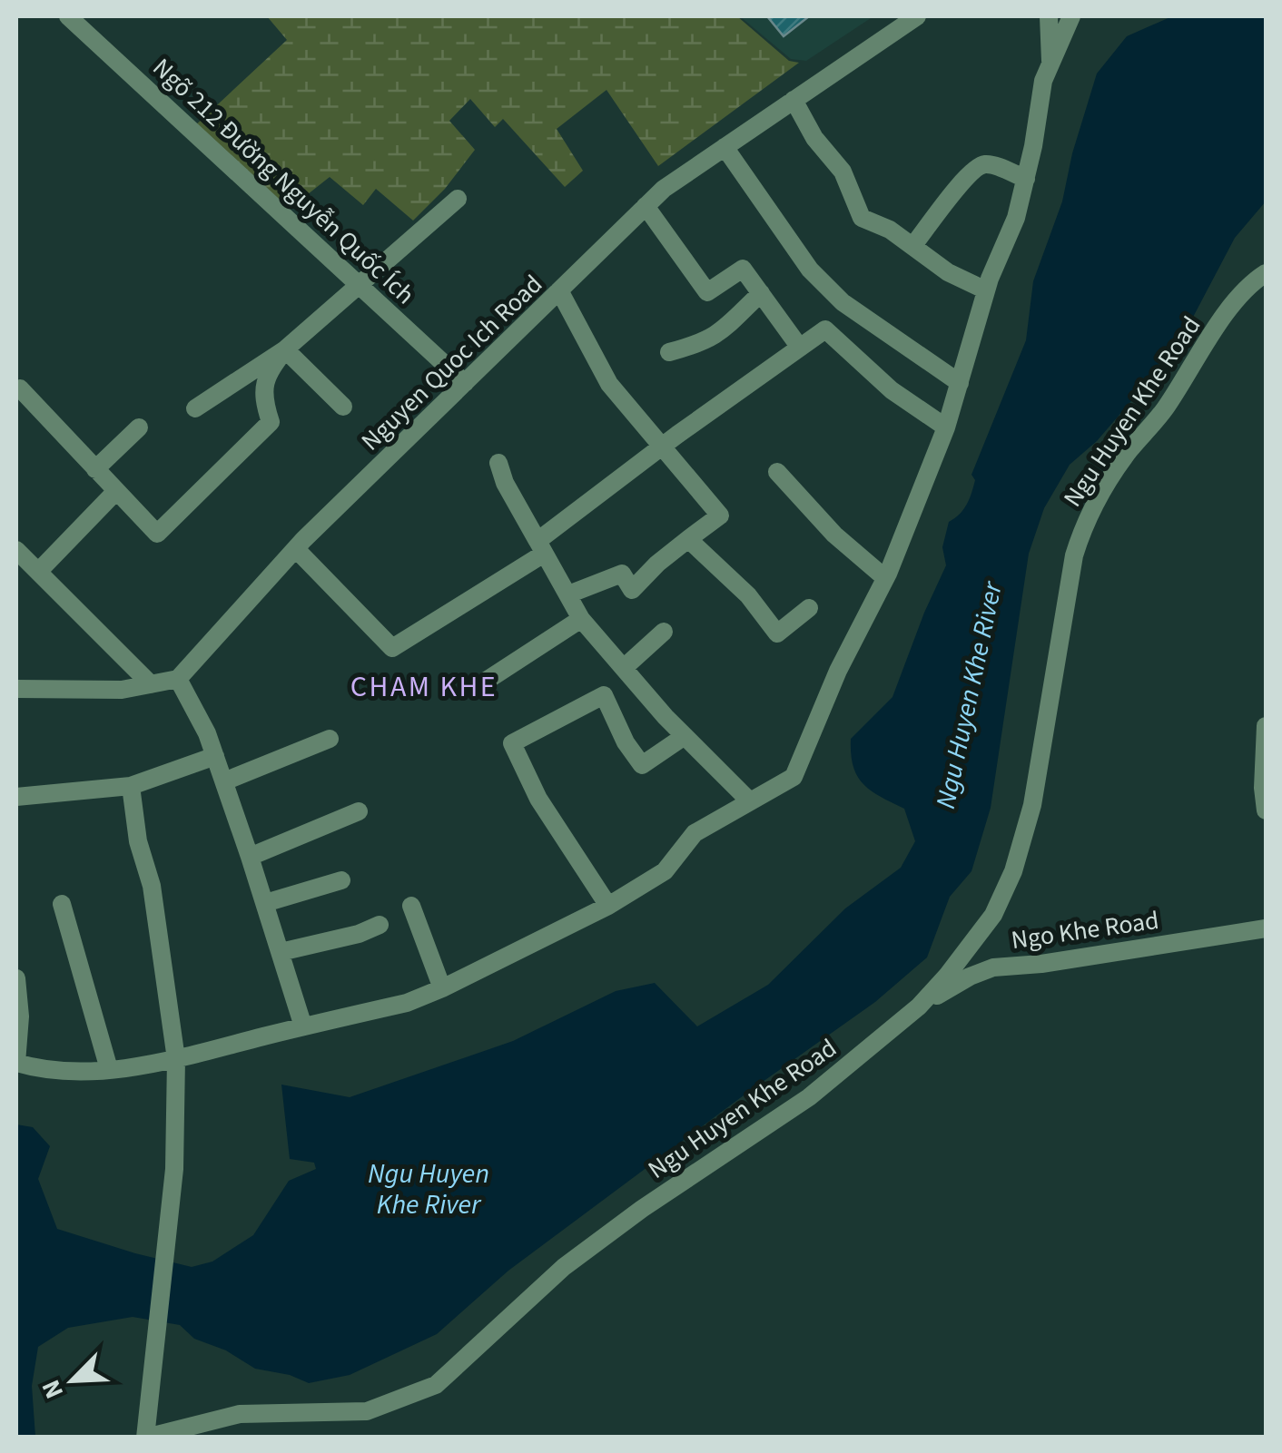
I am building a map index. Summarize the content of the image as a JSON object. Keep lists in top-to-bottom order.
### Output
{
  "streets": {
    "street": [
      "Ngõ 212 Đường Nguyễn Quốc Ích",
      "Nguyen Quoc Ich Road",
      "Ngu Huyen Khe Road",
      "Ngo Khe Road"
    ]
  },
  "crossings": [
    ["Ngõ 212 Đường Nguyễn Quốc Ích", "Nguyen Quoc Ich Road"],
    ["Ngu Huyen Khe Road", "Ngo Khe Road"]
  ],
  "districts": ["CHAM KHE"],
  "water": ["Ngu Huyen Khe River"],
  "north": "bottom left"
}
